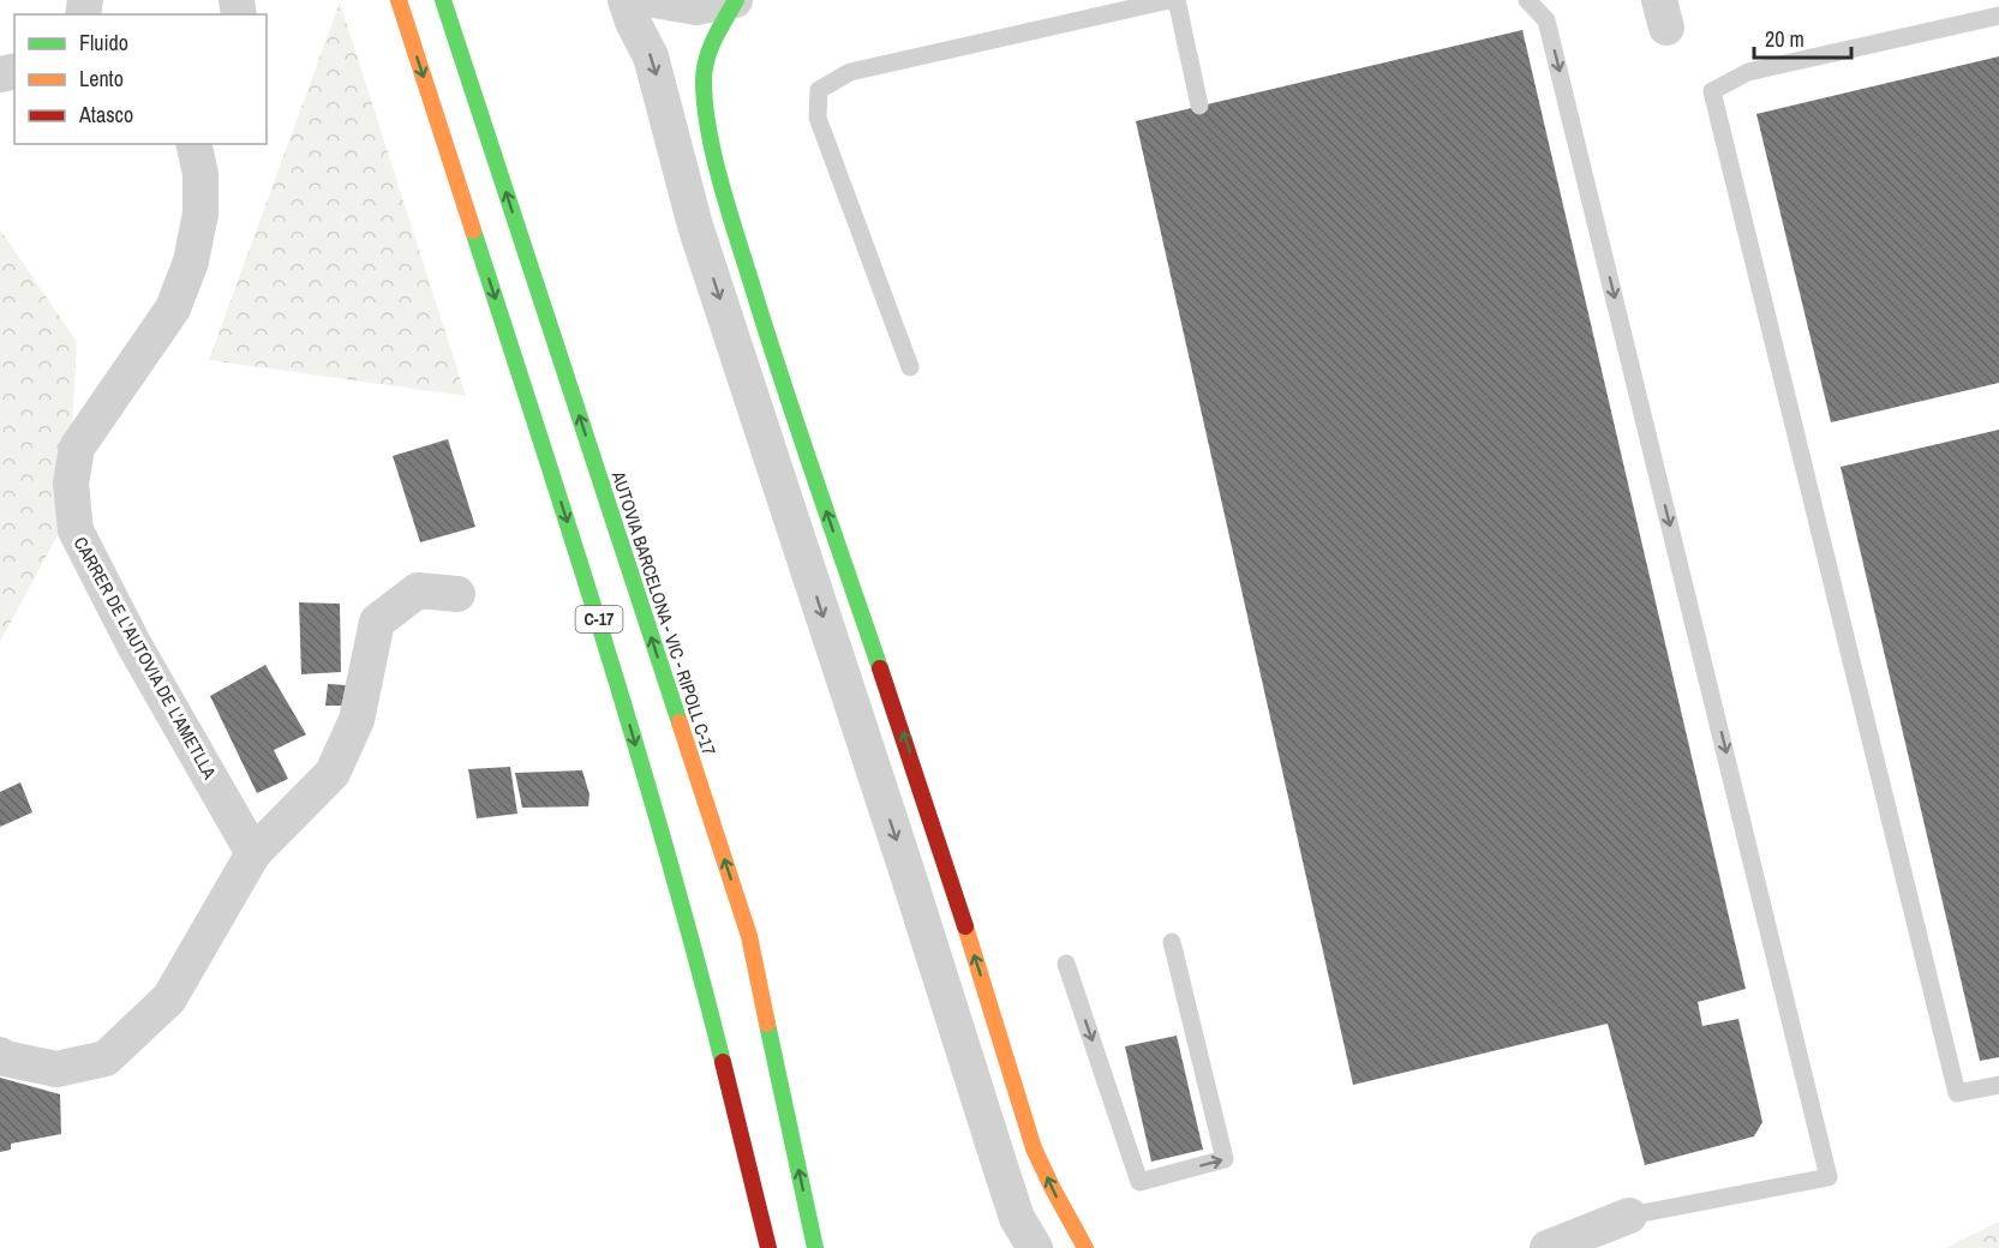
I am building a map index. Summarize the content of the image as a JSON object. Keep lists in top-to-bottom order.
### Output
{
  "streets": {
    "main road": ["AUTOVIA BARCELONA - VIC - RIPOLL C-17", "C-17"],
    "street": ["CARRER DE L'AUTOVIA DE L'AMETLLA"]
  },
  "legend": ["Fluido", "Lento", "Atasco"],
  "scale_bar": "20 m"
}
